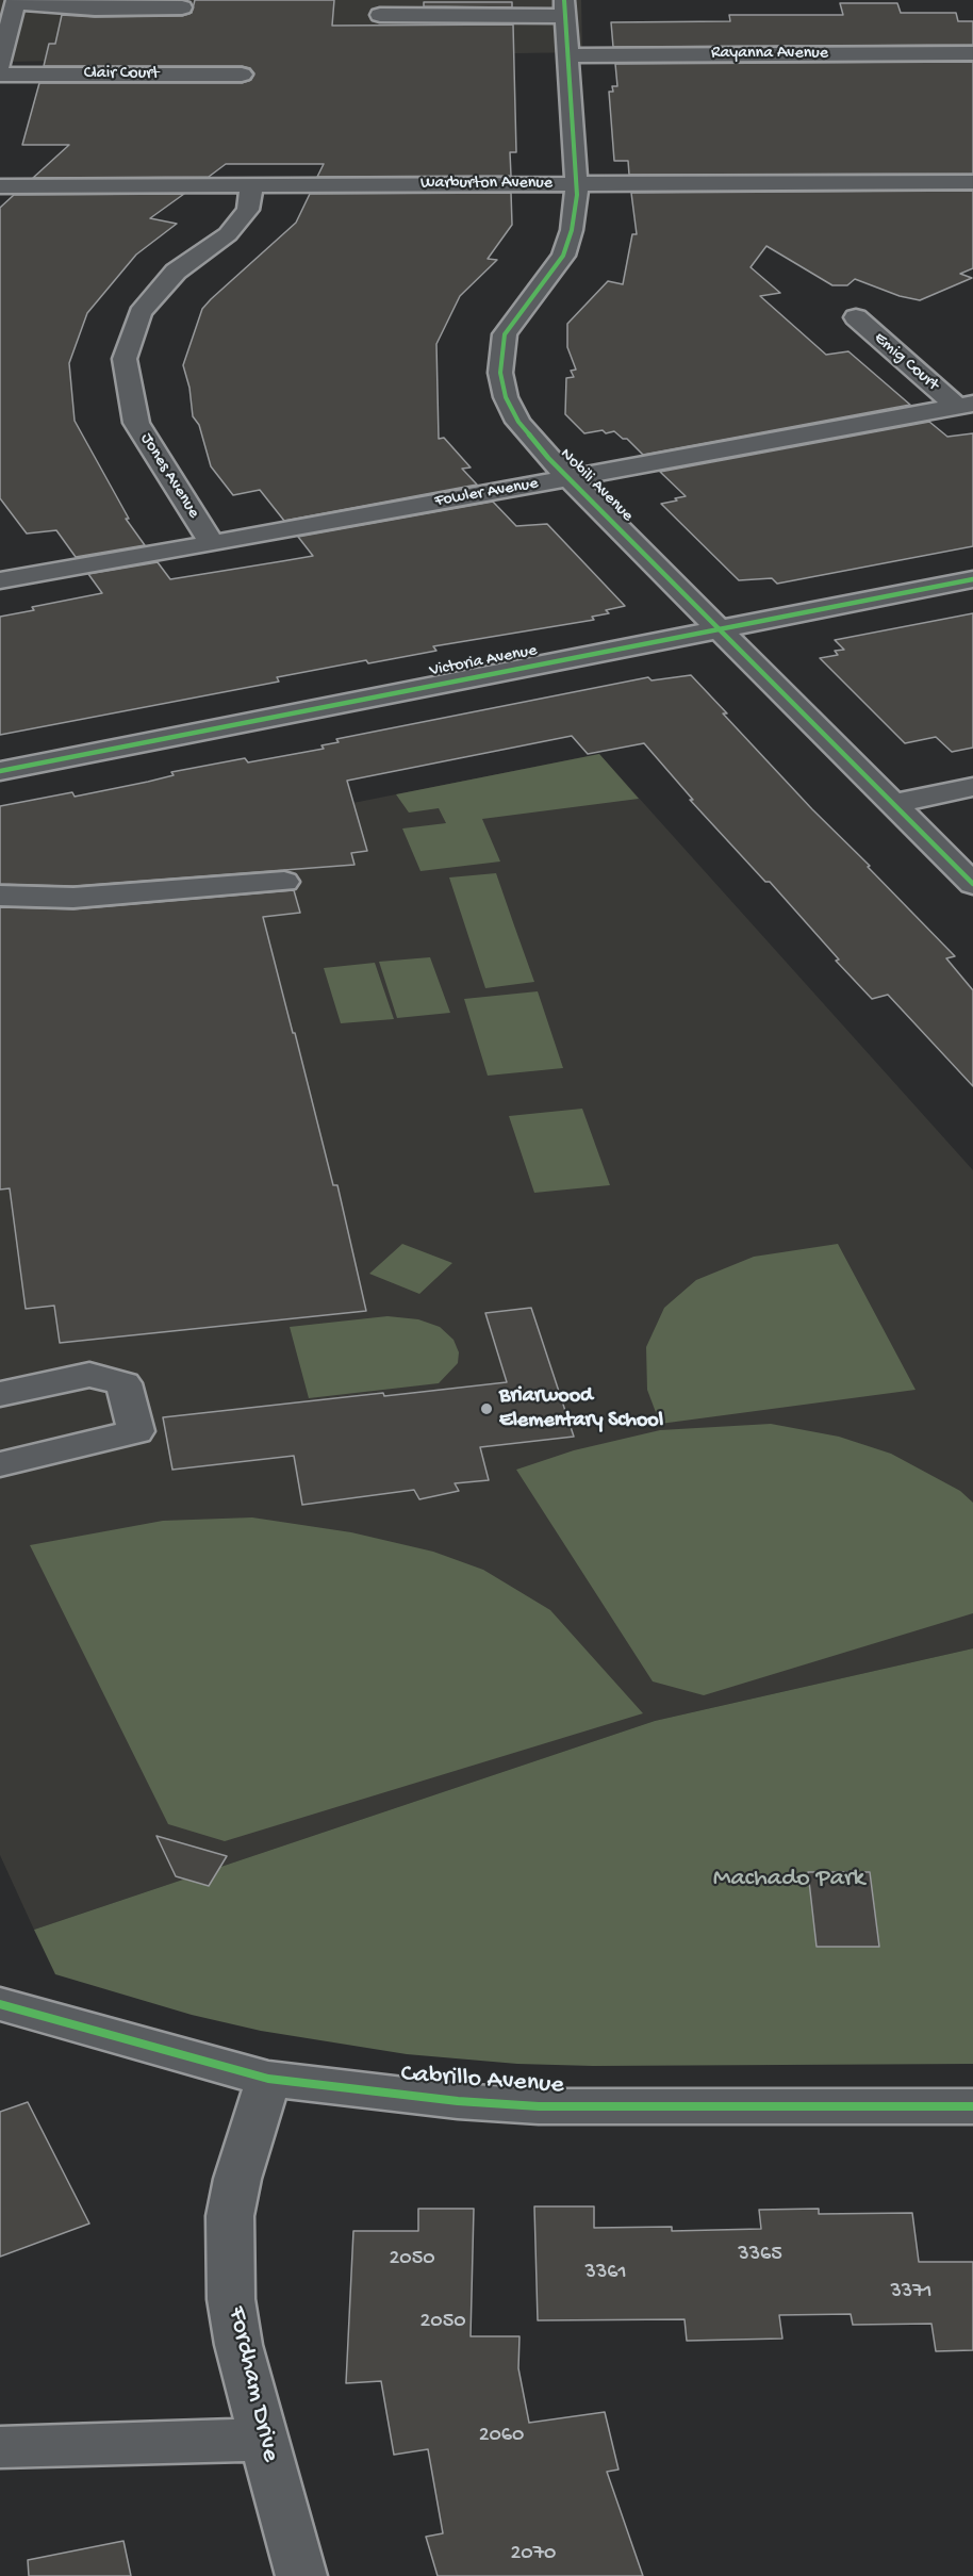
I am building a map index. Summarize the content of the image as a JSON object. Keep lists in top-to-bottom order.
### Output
{
  "streets": {
    "street": [
      "Rayanna Avenue",
      "Clair Court",
      "Warburton Avenue",
      "Emig Court",
      "Jones Avenue",
      "Nobili Avenue",
      "Fowler Avenue",
      "Victoria Avenue",
      "Cabrillo Avenue",
      "Fordham Drive"
    ]
  },
  "crossings": [
    ["Rayanna Avenue", "Nobili Avenue"],
    ["Warburton Avenue", "Jones Avenue"],
    ["Warburton Avenue", "Nobili Avenue"],
    ["Emig Court", "Fowler Avenue"],
    ["Jones Avenue", "Fowler Avenue"],
    ["Nobili Avenue", "Fowler Avenue"],
    ["Nobili Avenue", "Victoria Avenue"],
    ["Cabrillo Avenue", "Fordham Drive"]
  ],
  "parks": ["Machado Park"],
  "places": ["Briarwood Elementary School"],
  "house_numbers": [
    "3365",
    "2050",
    "3361",
    "3371",
    "2050",
    "2060",
    "2070"
  ]
}
